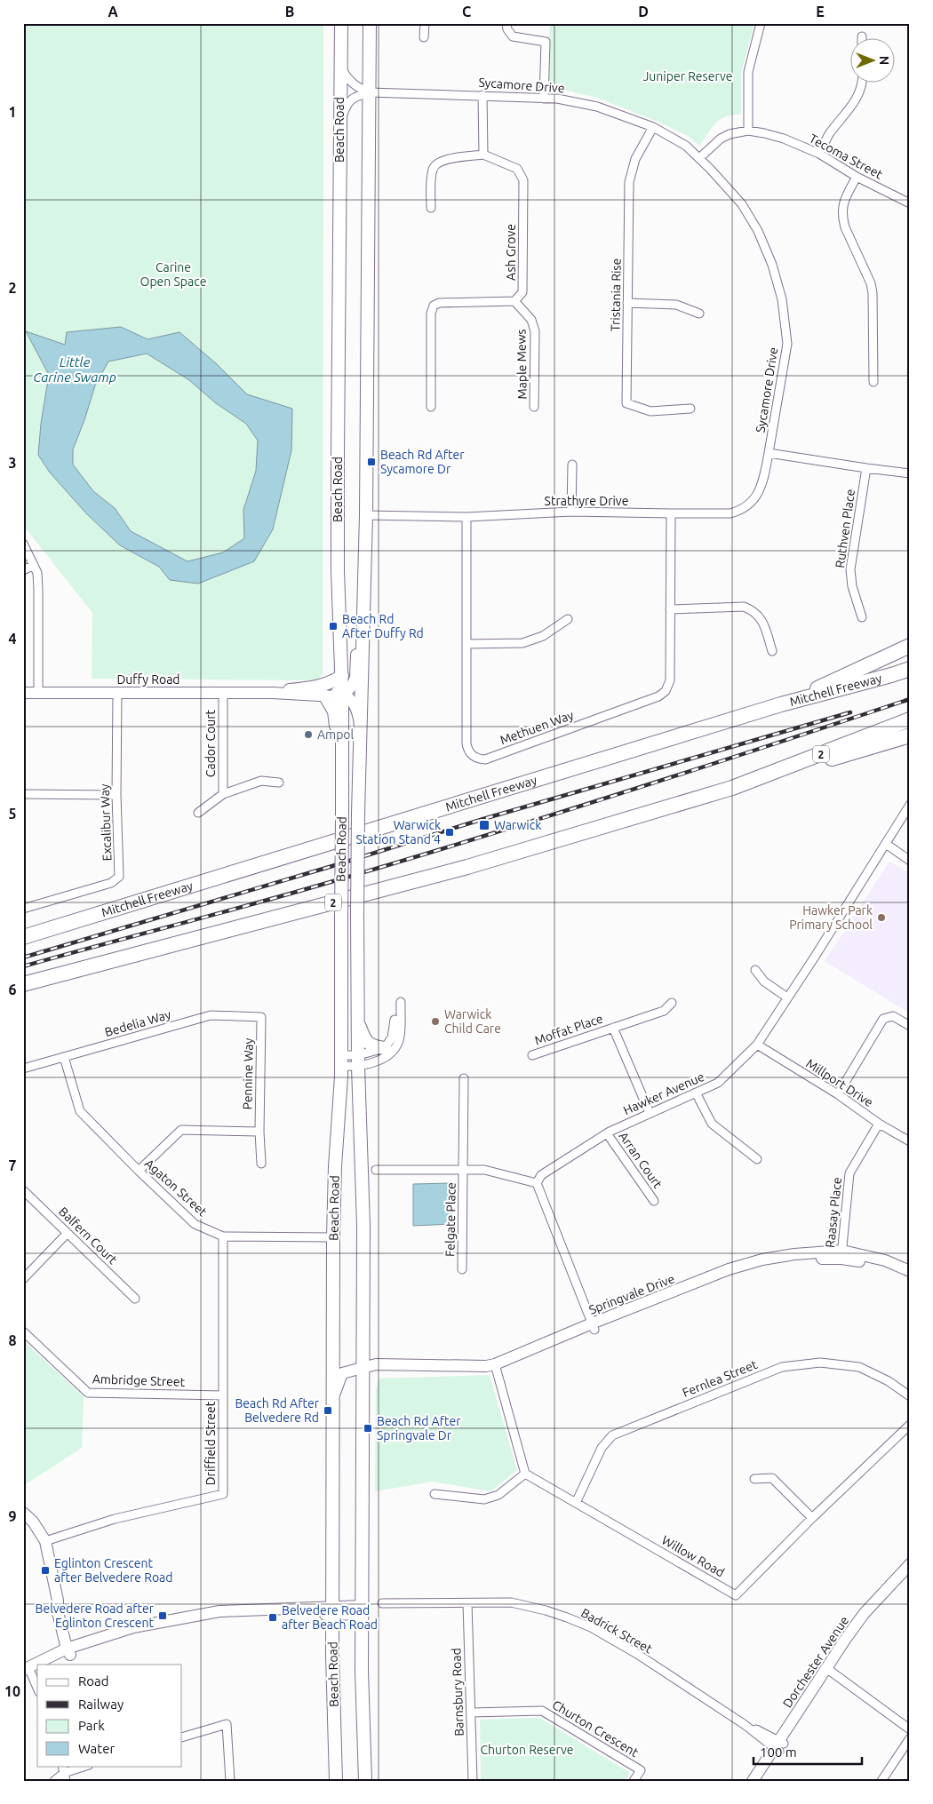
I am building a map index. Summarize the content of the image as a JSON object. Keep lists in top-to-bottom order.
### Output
{
  "streets": {
    "highway": ["Mitchell Freeway", "2"],
    "main road": ["Beach Road"],
    "street": [
      "Sycamore Drive",
      "Tecoma Street",
      "Ash Grove",
      "Tristania Rise",
      "Maple Mews",
      "Strathyre Drive",
      "Ruthven Place",
      "Duffy Road",
      "Methuen Way",
      "Cador Court",
      "Excalibur Way",
      "Bedelia Way",
      "Moffat Place",
      "Pennine Way",
      "Millport Drive",
      "Hawker Avenue",
      "Arran Court",
      "Agaton Street",
      "Raasay Place",
      "Felgate Place",
      "Balfern Court",
      "Springvale Drive",
      "Fernlea Street",
      "Ambridge Street",
      "Driffield Street",
      "Willow Road",
      "Badrick Street",
      "Dorchester Avenue",
      "Barnsbury Road",
      "Churton Crescent"
    ]
  },
  "crossings": [
    ["Sycamore Drive", "Beach Road"],
    ["Sycamore Drive", "Tecoma Street"],
    ["Sycamore Drive", "Tristania Rise"],
    ["Sycamore Drive", "Strathyre Drive"],
    ["Beach Road", "Strathyre Drive"],
    ["Beach Road", "Duffy Road"],
    ["Beach Road", "Agaton Street"],
    ["Beach Road", "Springvale Drive"],
    ["Ash Grove", "Maple Mews"],
    ["Strathyre Drive", "Methuen Way"],
    ["Duffy Road", "Cador Court"],
    ["Duffy Road", "Excalibur Way"],
    ["Bedelia Way", "Pennine Way"],
    ["Bedelia Way", "Agaton Street"],
    ["Moffat Place", "Hawker Avenue"],
    ["Millport Drive", "Hawker Avenue"],
    ["Millport Drive", "Raasay Place"],
    ["Hawker Avenue", "Arran Court"],
    ["Hawker Avenue", "Felgate Place"],
    ["Agaton Street", "Driffield Street"],
    ["Raasay Place", "Springvale Drive"],
    ["Fernlea Street", "Willow Road"],
    ["Ambridge Street", "Driffield Street"],
    ["Badrick Street", "Dorchester Avenue"],
    ["Badrick Street", "Barnsbury Road"],
    ["Barnsbury Road", "Churton Crescent"]
  ],
  "water": ["Little Carine Swamp"],
  "parks": ["Juniper Reserve", "Carine Open Space", "Churton Reserve"],
  "places": {
    "transit": [
      "Beach Rd After Sycamore Dr",
      "Beach Rd After Duffy Rd",
      "Warwick",
      "Warwick Station Stand 4",
      "Beach Rd After Belvedere Rd",
      "Beach Rd After Springvale Dr",
      "Eglinton Crescent after Belvedere Road",
      "Belvedere Road after Eglinton Crescent",
      "Belvedere Road after Beach Road"
    ],
    "other": ["Ampol", "Hawker Park Primary School", "Warwick Child Care"]
  },
  "legend": [
    "Road",
    "Railway",
    "Park",
    "Water"
  ],
  "scale_bar": "100 m",
  "north": "right",
  "grid": {
    "columns": [
      "A",
      "B",
      "C",
      "D",
      "E"
    ],
    "rows": [
      "1",
      "2",
      "3",
      "4",
      "5",
      "6",
      "7",
      "8",
      "9",
      "10"
    ]
  }
}
